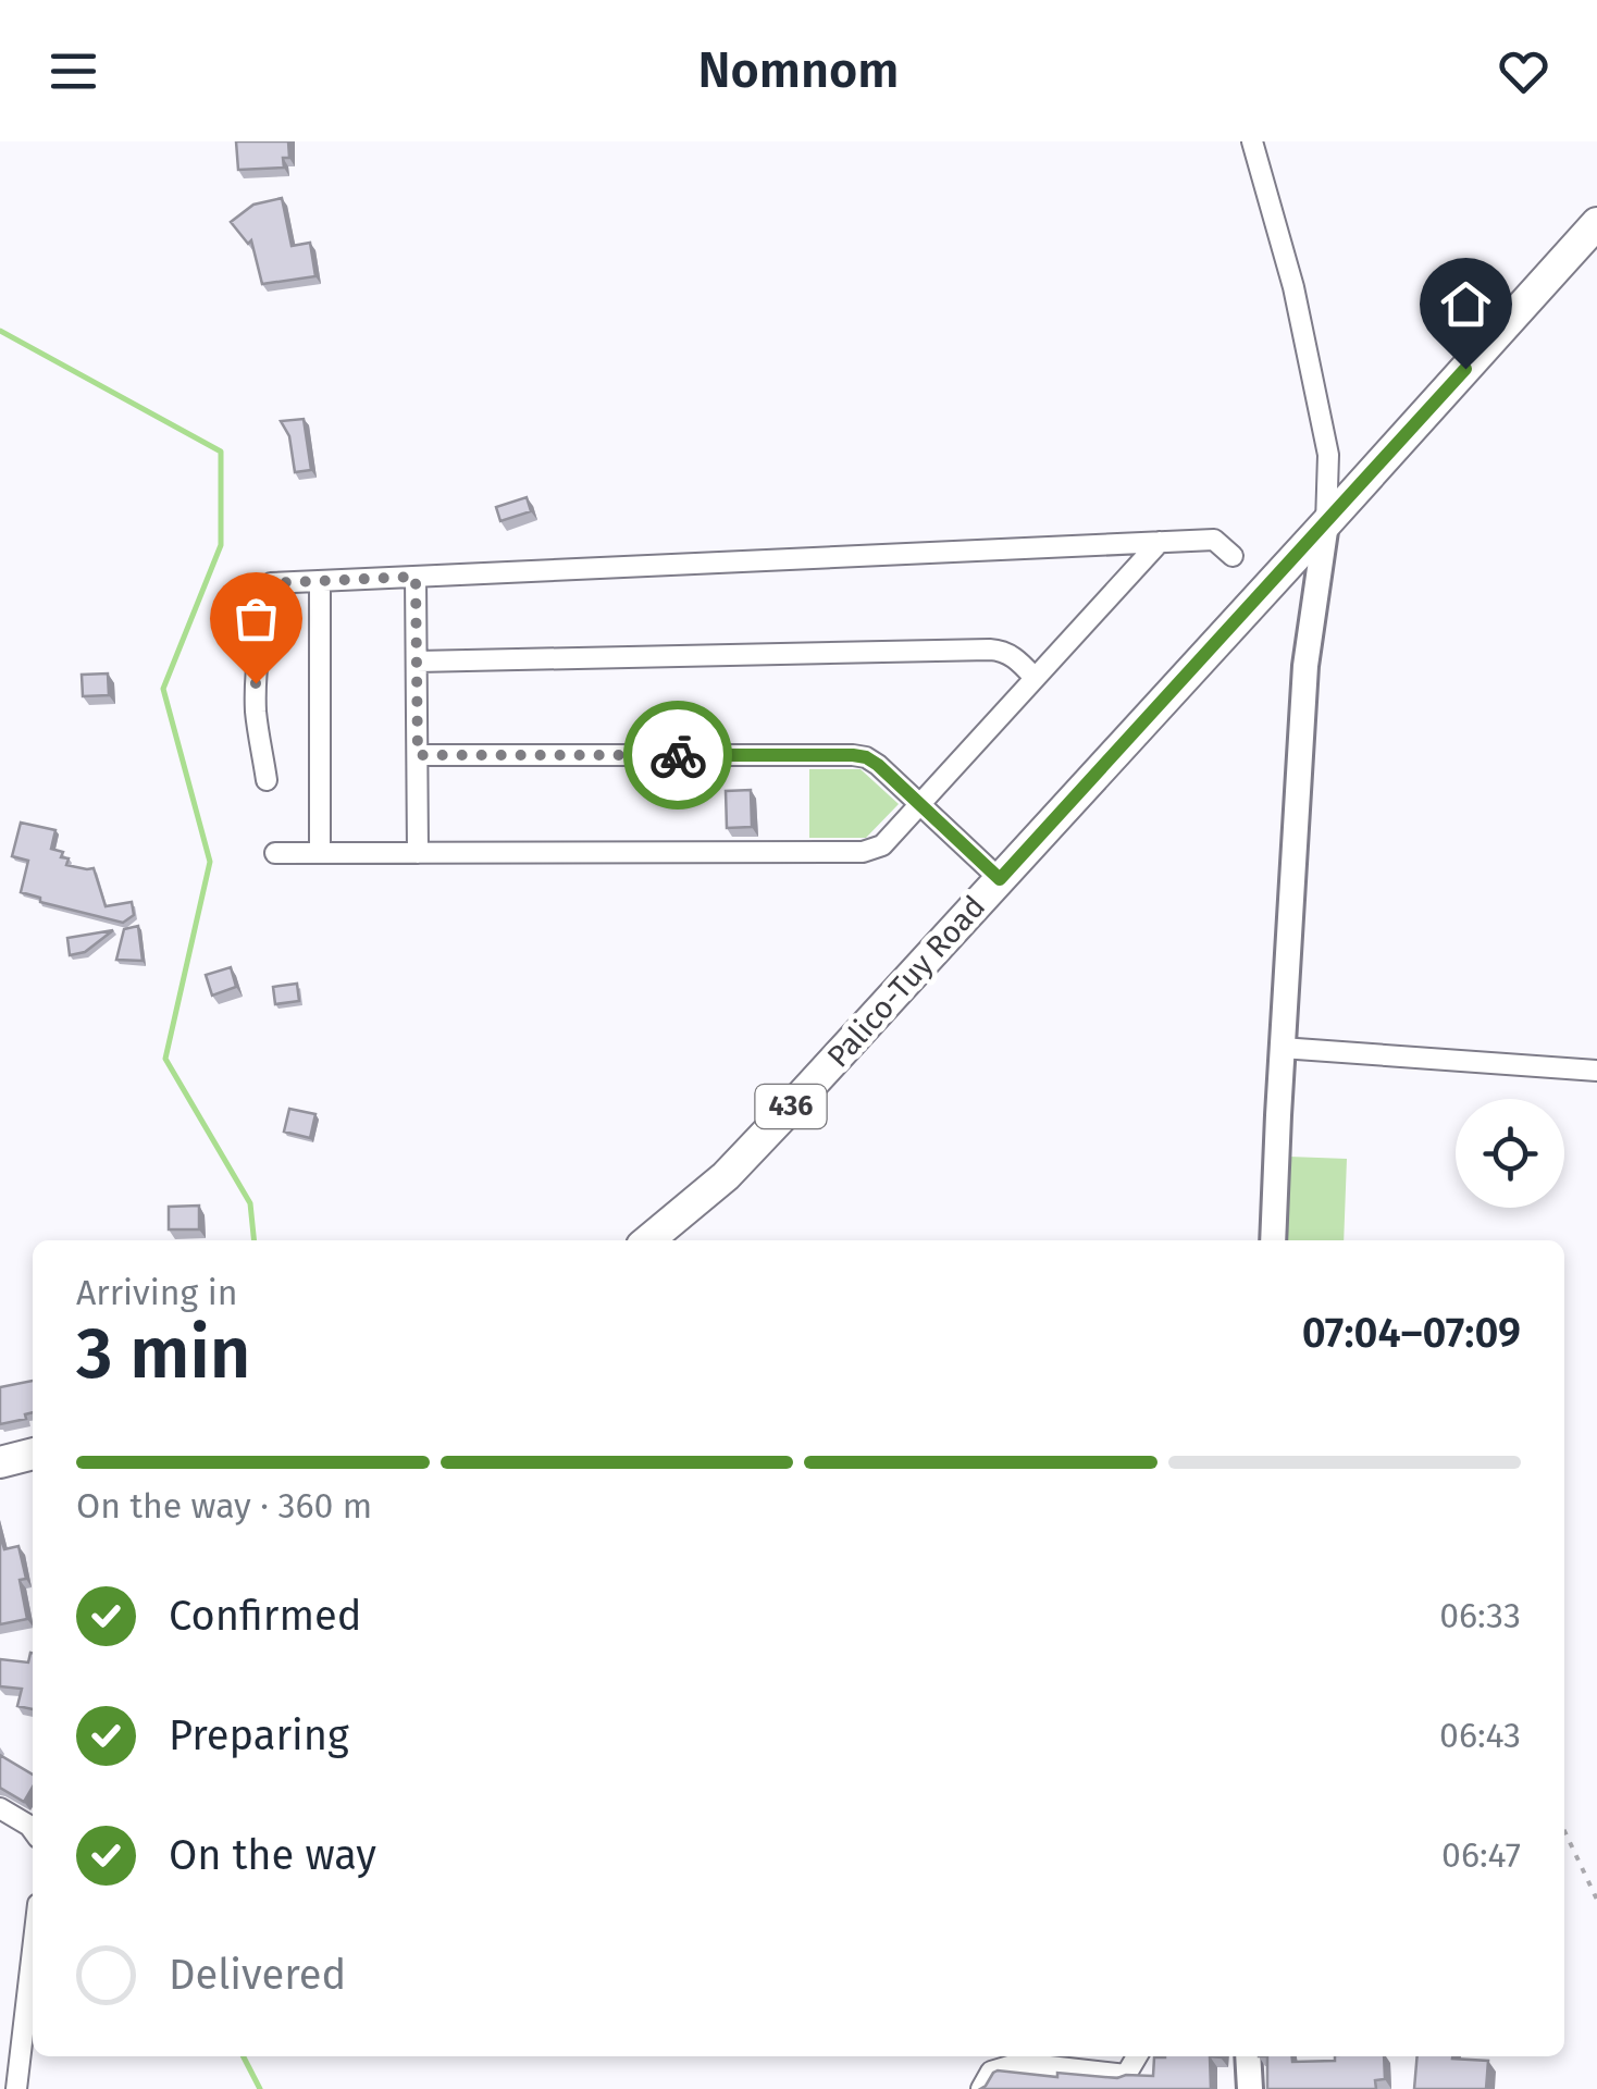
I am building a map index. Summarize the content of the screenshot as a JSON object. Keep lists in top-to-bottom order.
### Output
{
  "streets": {
    "main road": ["Palico-Tuy Road", "436"]
  },
  "page": {
    "header": "Nomnom",
    "heading": ["3 min", "Arriving in", "07:04–07:09"],
    "bar": "On the way · 360 m",
    "list": [
      ["Confirmed", "06:33"],
      ["Preparing", "06:43"],
      ["On the way", "06:47"],
      "Delivered"
    ]
  }
}
